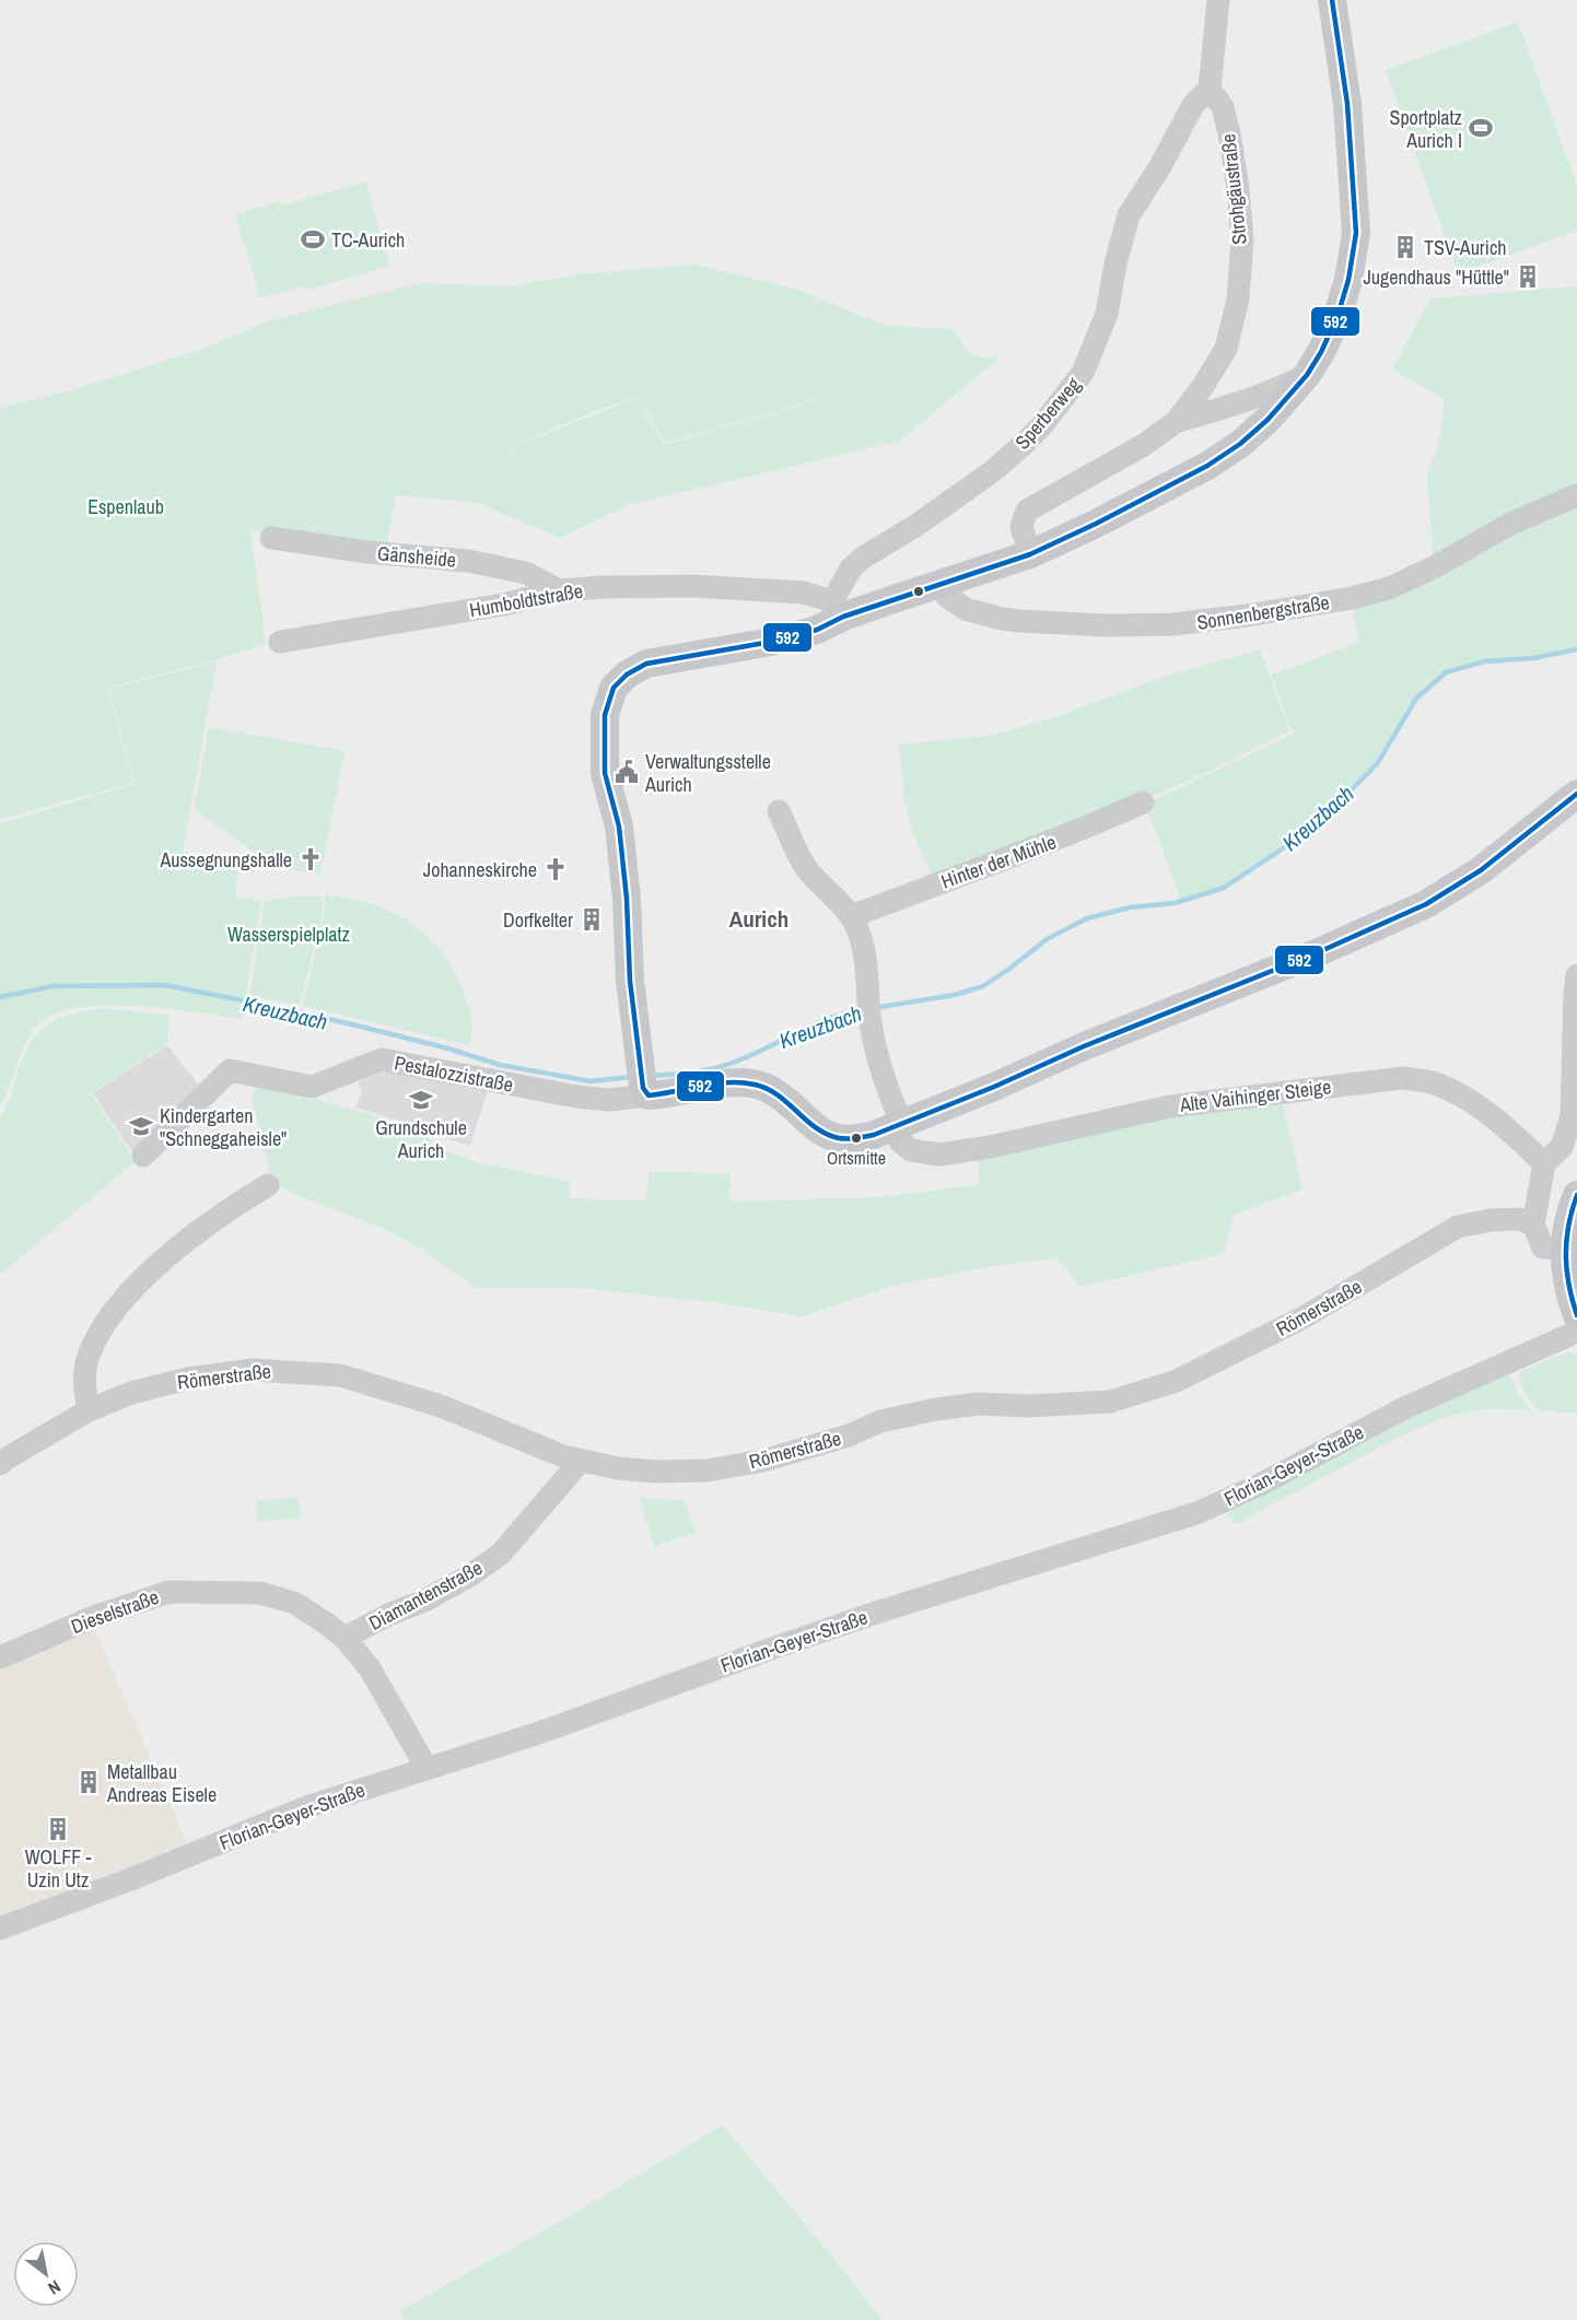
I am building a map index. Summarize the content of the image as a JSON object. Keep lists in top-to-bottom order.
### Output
{
  "streets": {
    "street": [
      "Strohgäustraße",
      "Sperberweg",
      "Gänsheide",
      "Humboldtstraße",
      "Sonnenbergstraße",
      "Hinter der Mühle",
      "Pestalozzistraße",
      "Alte Vaihinger Steige",
      "Römerstraße",
      "Florian-Geyer-Straße",
      "Diamantenstraße",
      "Dieselstraße"
    ]
  },
  "crossings": [
    ["Strohgäustraße", "Sperberweg"],
    ["Sperberweg", "Humboldtstraße"],
    ["Gänsheide", "Humboldtstraße"],
    ["Römerstraße", "Diamantenstraße"],
    ["Florian-Geyer-Straße", "Dieselstraße"],
    ["Diamantenstraße", "Dieselstraße"]
  ],
  "districts": ["Aurich"],
  "water": ["Kreuzbach"],
  "parks": ["Espenlaub", "Wasserspielplatz"],
  "places": {
    "sports": ["Sportplatz Aurich I", "TC-Aurich"],
    "building": [
      "TSV-Aurich",
      "Jugendhaus \"Hüttle\"",
      "Dorfkelter",
      "Metallbau Andreas Eisele",
      "WOLFF - Uzin Utz"
    ],
    "public building": ["Verwaltungsstelle Aurich"],
    "church": ["Aussegnungshalle", "Johanneskirche"],
    "school or university": ["Grundschule Aurich", "Kindergarten \"Schneggaheisle\""],
    "other": ["Ortsmitte"]
  },
  "lines": ["transit line 592"],
  "north": "bottom right"
}
